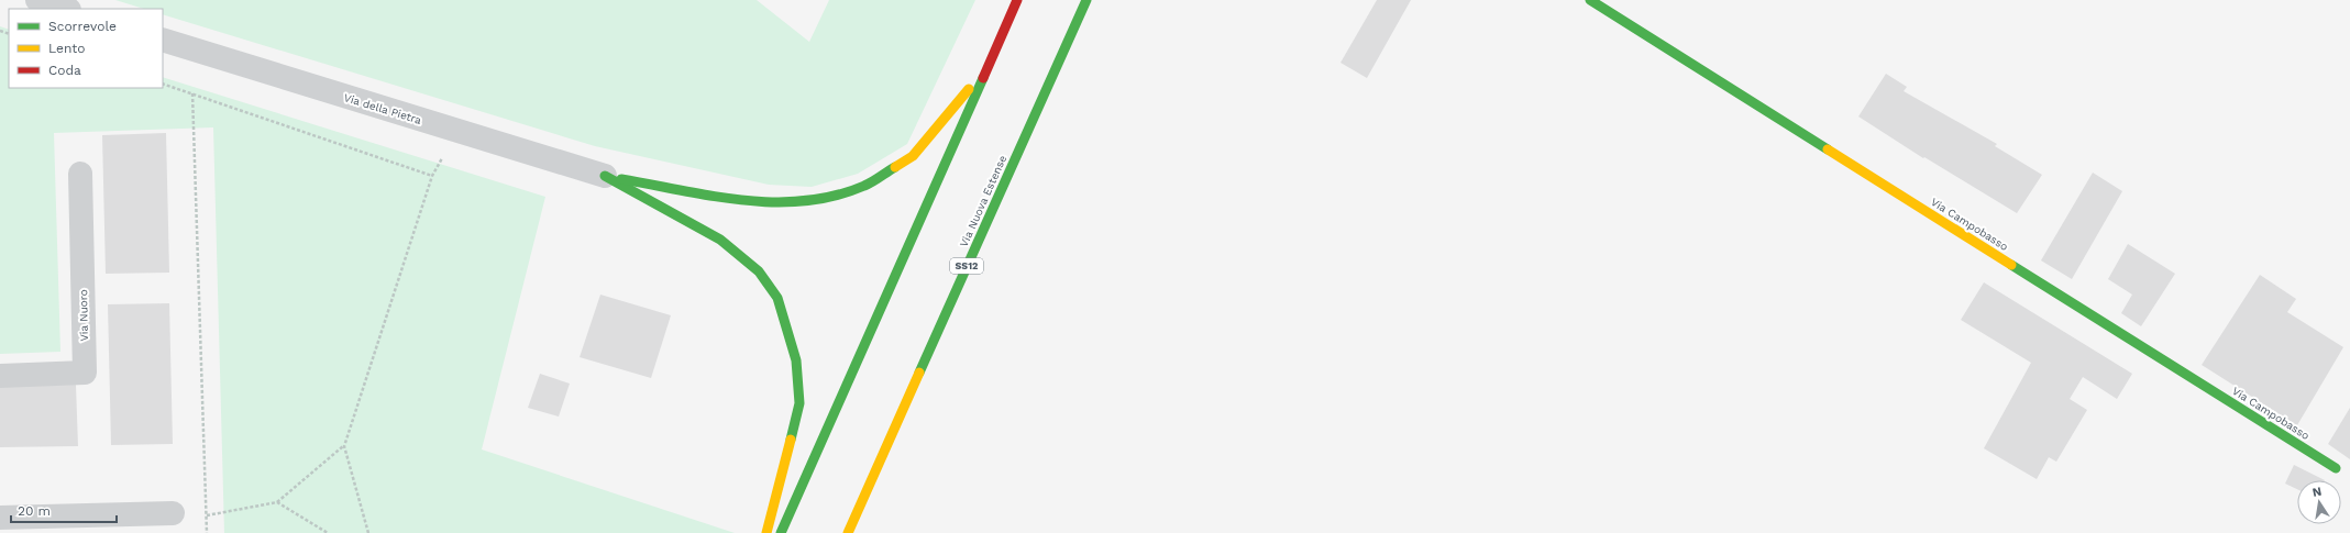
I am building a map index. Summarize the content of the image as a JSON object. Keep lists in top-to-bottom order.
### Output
{
  "streets": {
    "main road": ["Via Nuova Estense", "Via Campobasso", "SS12"],
    "street": ["Via della Pietra", "Via Nuoro"]
  },
  "legend": ["Scorrevole", "Lento", "Coda"],
  "scale_bar": "20 m",
  "north": "top"
}
